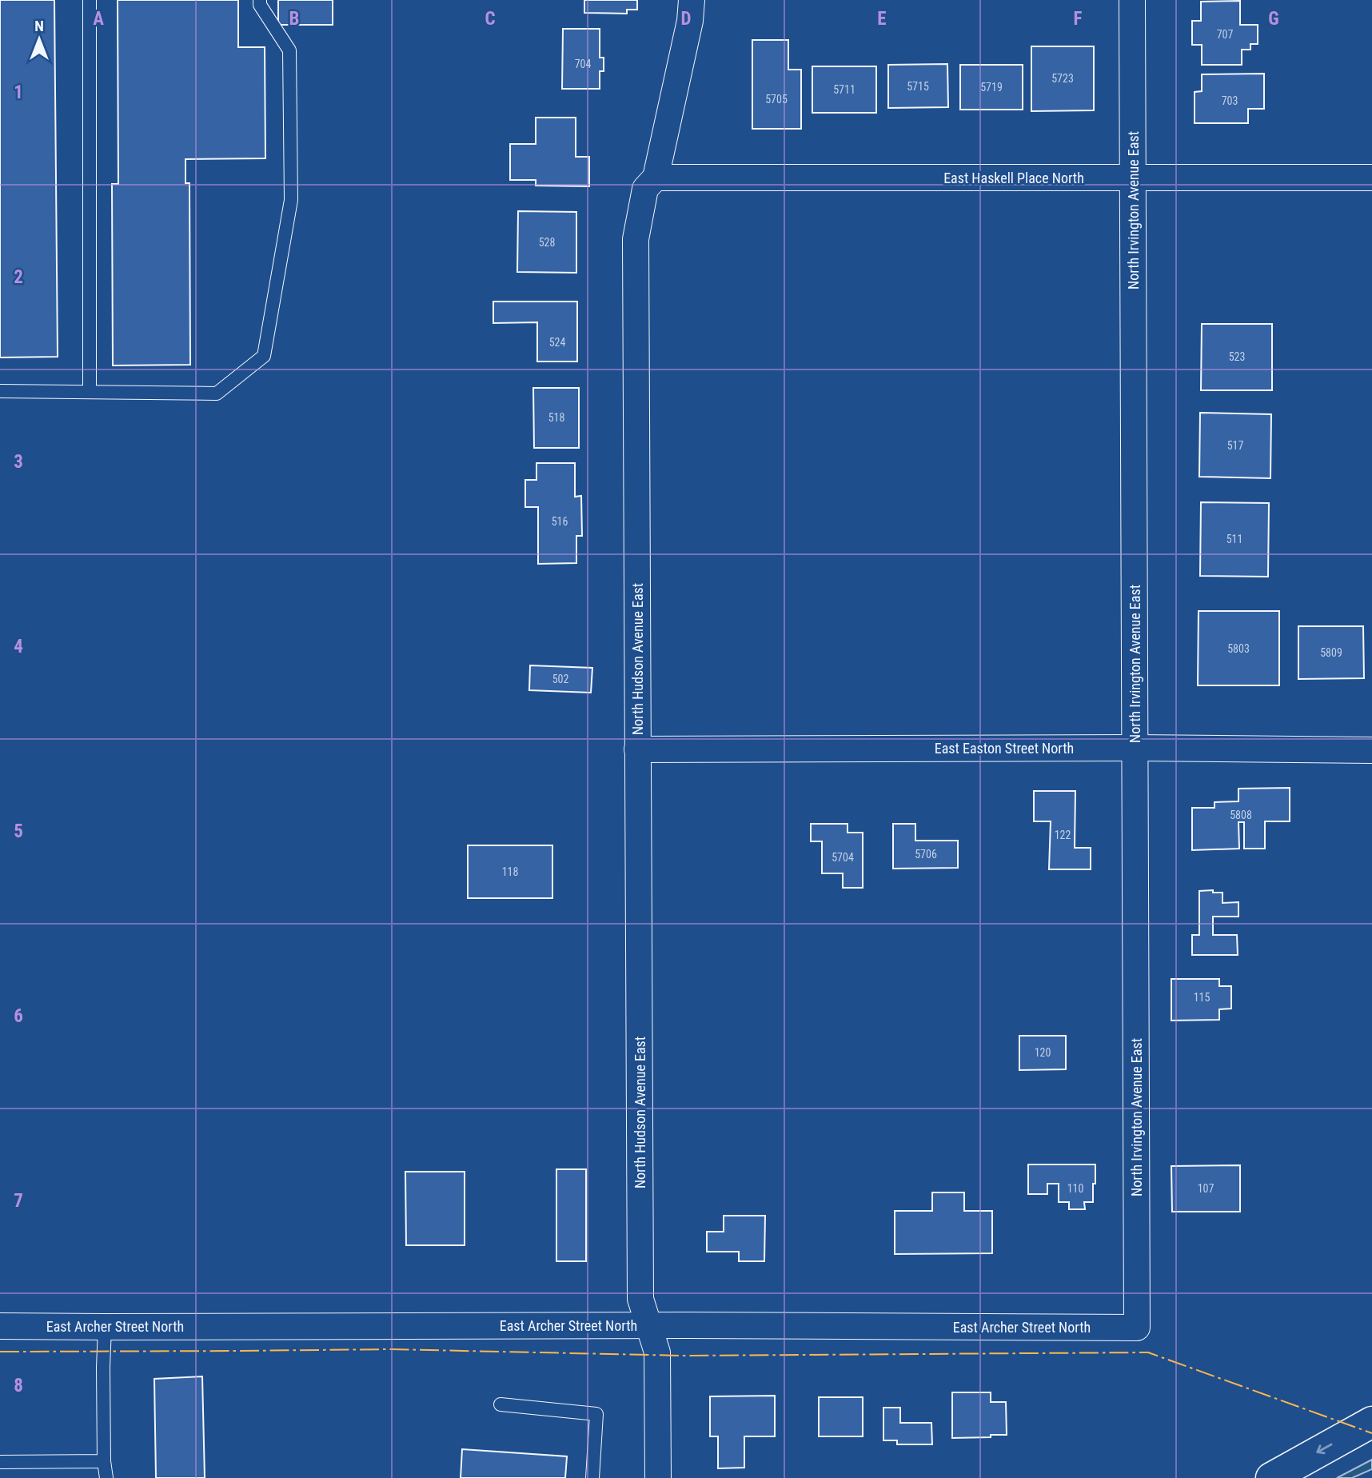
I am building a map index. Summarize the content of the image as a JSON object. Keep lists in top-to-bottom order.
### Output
{
  "streets": {
    "street": [
      "East Haskell Place North",
      "North Irvington Avenue East",
      "North Hudson Avenue East",
      "East Easton Street North",
      "East Archer Street North"
    ]
  },
  "crossings": [
    ["East Haskell Place North", "North Irvington Avenue East"],
    ["East Haskell Place North", "North Hudson Avenue East"],
    ["North Irvington Avenue East", "East Easton Street North"],
    ["North Irvington Avenue East", "East Archer Street North"],
    ["North Hudson Avenue East", "East Easton Street North"],
    ["North Hudson Avenue East", "East Archer Street North"]
  ],
  "house_numbers": [
    "707",
    "704",
    "5723",
    "5715",
    "5719",
    "5711",
    "5705",
    "703",
    "528",
    "524",
    "523",
    "518",
    "517",
    "516",
    "511",
    "5803",
    "5809",
    "502",
    "5808",
    "122",
    "5706",
    "5704",
    "118",
    "115",
    "120",
    "110",
    "107"
  ],
  "north": "top",
  "grid": {
    "columns": [
      "A",
      "B",
      "C",
      "D",
      "E",
      "F",
      "G"
    ],
    "rows": [
      "1",
      "2",
      "3",
      "4",
      "5",
      "6",
      "7",
      "8"
    ]
  }
}
